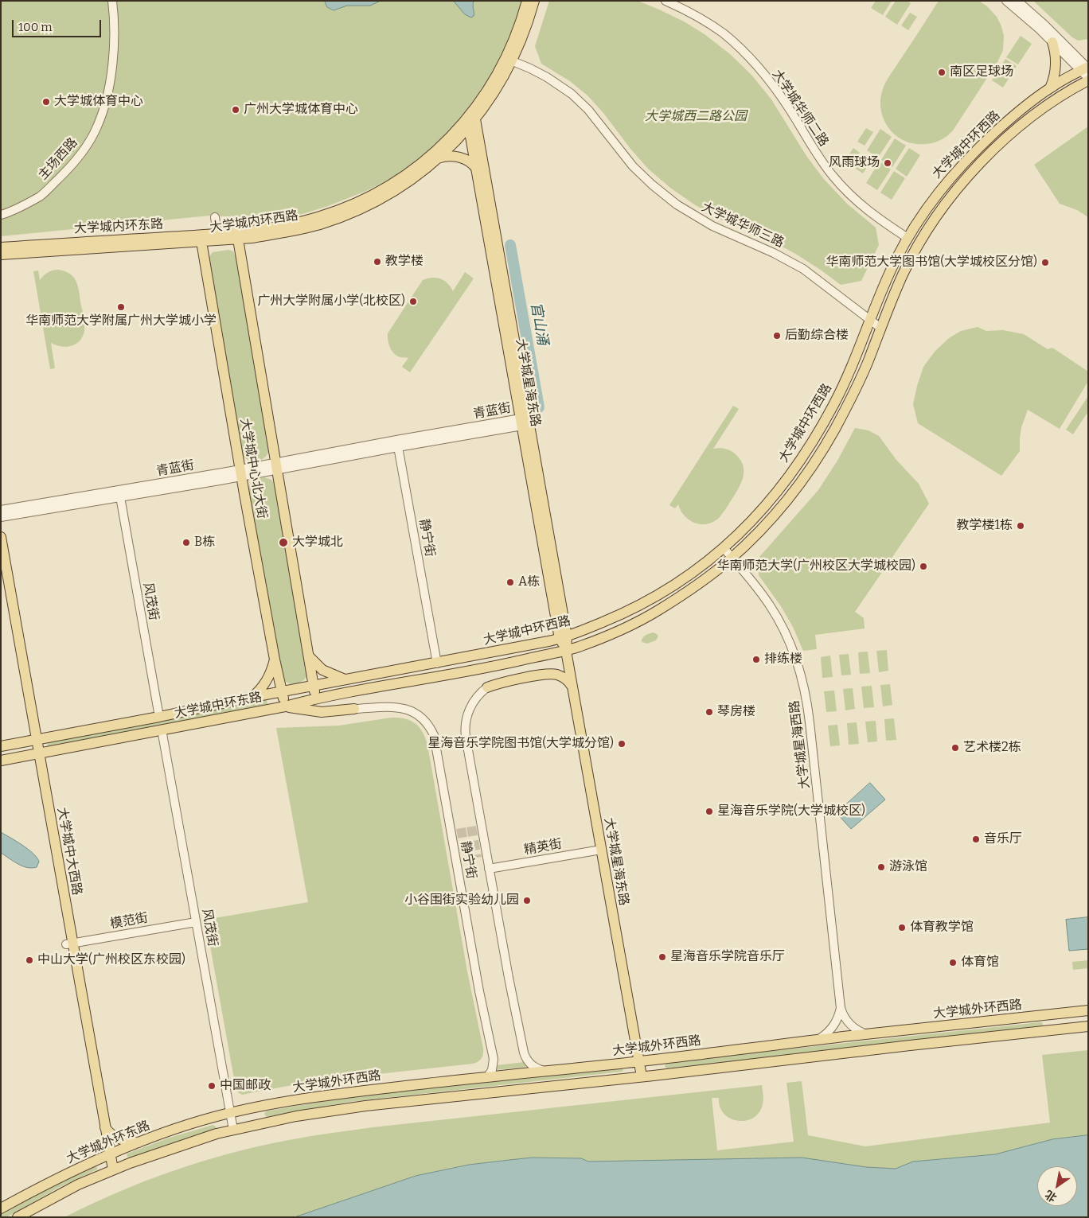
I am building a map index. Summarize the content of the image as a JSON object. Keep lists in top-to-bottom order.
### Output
{
  "streets": {
    "main road": [
      "大学城中环西路",
      "大学城内环西路",
      "大学城内环东路",
      "大学城星海东路",
      "大学城中心北大街",
      "大学城中环东路",
      "大学城中大西路",
      "大学城外环西路",
      "大学城外环东路"
    ],
    "street": [
      "大学城华师二路",
      "主场西路",
      "大学城华师三路",
      "青蓝街",
      "静宁街",
      "风茂街",
      "大学城星海西路",
      "精英街",
      "模范街"
    ]
  },
  "crossings": [
    ["大学城华师二路", "大学城中环西路"],
    ["大学城中环西路", "大学城华师三路"],
    ["大学城中环西路", "大学城星海东路"],
    ["大学城中环西路", "静宁街"],
    ["大学城中环西路", "大学城中环东路"],
    ["大学城中环西路", "大学城星海西路"],
    ["大学城内环西路", "大学城华师三路"],
    ["大学城内环西路", "大学城内环东路"],
    ["大学城内环西路", "大学城星海东路"],
    ["大学城内环西路", "大学城中心北大街"],
    ["大学城内环东路", "大学城中心北大街"],
    ["大学城星海东路", "青蓝街"],
    ["大学城星海东路", "精英街"],
    ["大学城星海东路", "大学城外环西路"],
    ["青蓝街", "大学城中心北大街"],
    ["青蓝街", "静宁街"],
    ["青蓝街", "风茂街"],
    ["大学城中心北大街", "大学城中环东路"],
    ["静宁街", "大学城中环东路"],
    ["静宁街", "精英街"],
    ["静宁街", "大学城外环西路"],
    ["风茂街", "大学城中环东路"],
    ["风茂街", "模范街"],
    ["风茂街", "大学城外环西路"],
    ["风茂街", "大学城外环东路"],
    ["大学城中环东路", "大学城中大西路"],
    ["大学城星海西路", "大学城外环西路"],
    ["大学城中大西路", "模范街"],
    ["大学城中大西路", "大学城外环东路"],
    ["大学城外环西路", "大学城外环东路"]
  ],
  "water": ["官山涌"],
  "parks": ["大学城西二路公园"],
  "places": [
    "南区足球场",
    "大学城体育中心",
    "广州大学城体育中心",
    "风雨球场",
    "教学楼",
    "华南师范大学图书馆(大学城校区分馆)",
    "广州大学附属小学(北校区)",
    "华南师范大学附属广州大学城小学",
    "后勤综合楼",
    "教学楼1栋",
    "B栋",
    "大学城北",
    "华南师范大学(广州校区大学城校园)",
    "A栋",
    "排练楼",
    "琴房楼",
    "星海音乐学院图书馆(大学城分馆)",
    "艺术楼2栋",
    "星海音乐学院(大学城校区)",
    "音乐厅",
    "游泳馆",
    "小谷围街实验幼儿园",
    "体育教学馆",
    "星海音乐学院音乐厅",
    "中山大学(广州校区东校园)",
    "体育馆",
    "中国邮政"
  ],
  "scale_bar": "100 m",
  "north": "bottom left"
}
